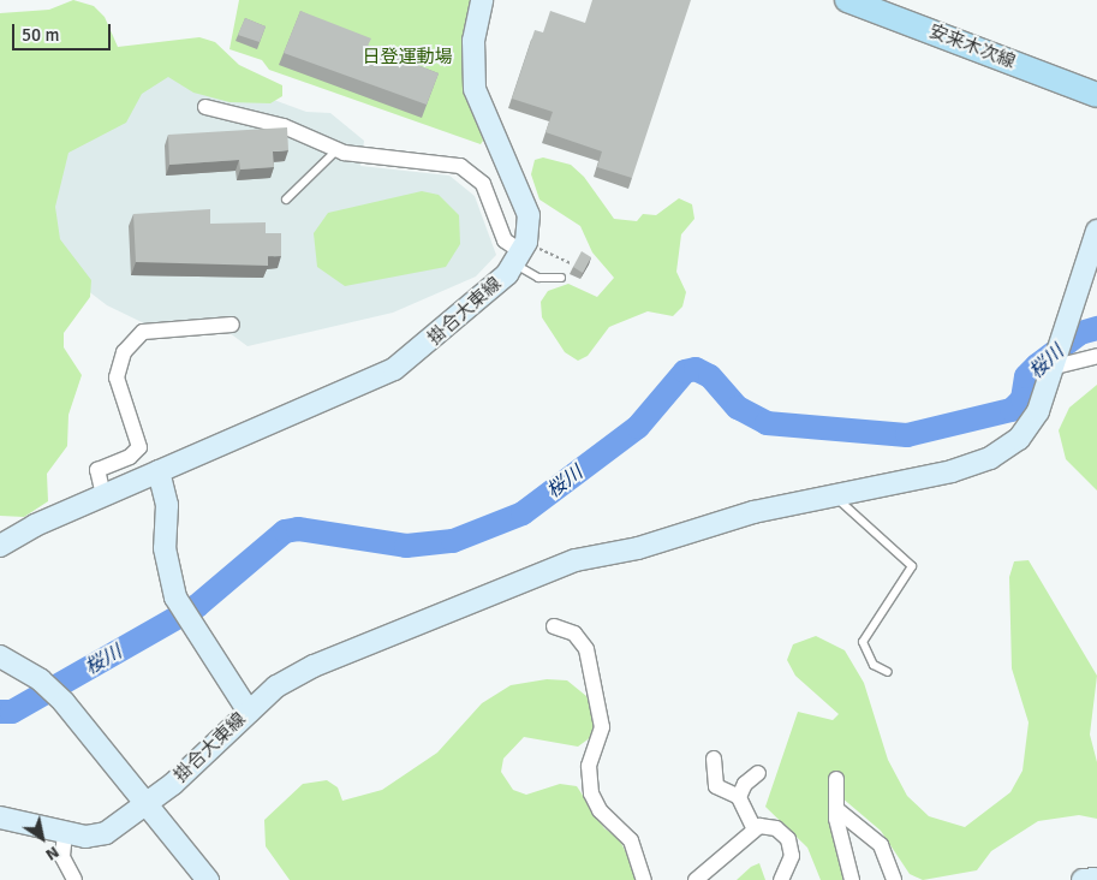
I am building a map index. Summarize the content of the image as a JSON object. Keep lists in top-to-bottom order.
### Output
{
  "streets": {
    "main road": ["安来木次線", "掛合大東線"]
  },
  "water": ["桜川"],
  "parks": ["日登運動場"],
  "scale_bar": "50 m",
  "north": "bottom right"
}
